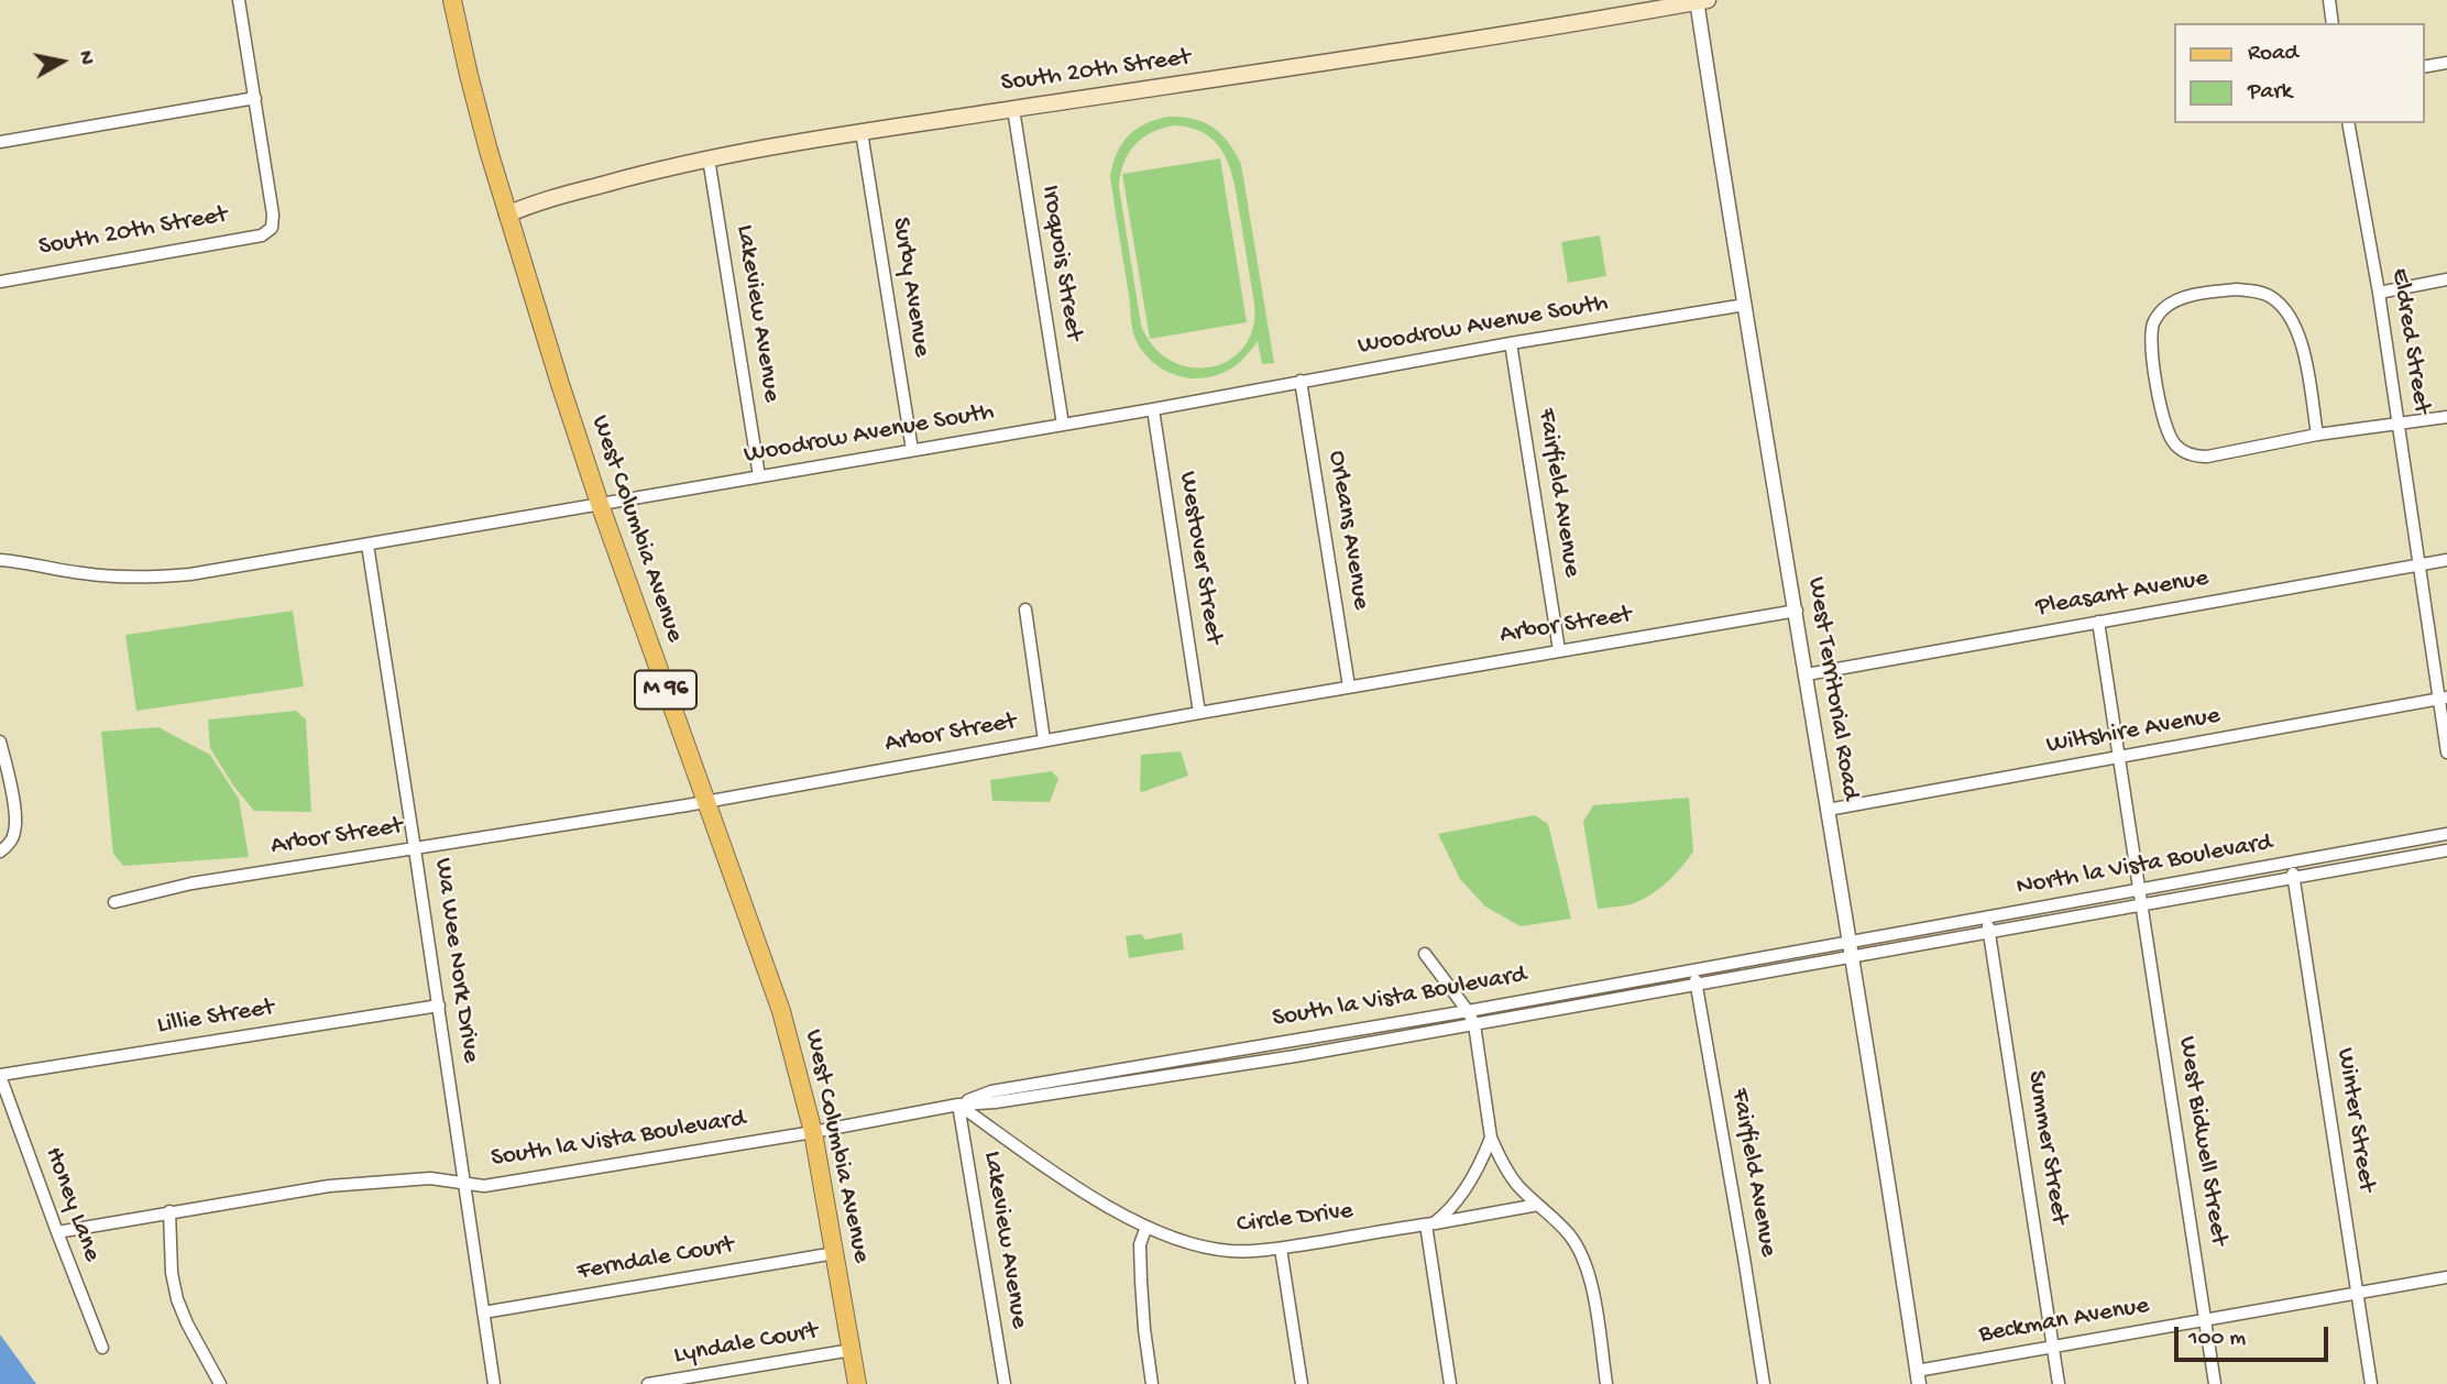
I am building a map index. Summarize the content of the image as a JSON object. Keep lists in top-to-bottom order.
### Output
{
  "streets": {
    "main road": ["South 20th Street", "West Columbia Avenue", "M 96"],
    "street": [
      "Iroquois Street",
      "Surby Avenue",
      "Lakeview Avenue",
      "Woodrow Avenue South",
      "Eldred Street",
      "Fairfield Avenue",
      "Orleans Avenue",
      "Westover Street",
      "Pleasant Avenue",
      "Arbor Street",
      "West Territorial Road",
      "Wiltshire Avenue",
      "North la Vista Boulevard",
      "Wa Wee Nork Drive",
      "South la Vista Boulevard",
      "Lillie Street",
      "Winter Street",
      "West Bidwell Street",
      "Summer Street",
      "Honey Lane",
      "Circle Drive",
      "Ferndale Court",
      "Beckman Avenue",
      "Lyndale Court"
    ]
  },
  "crossings": [
    ["South 20th Street", "Iroquois Street"],
    ["South 20th Street", "Surby Avenue"],
    ["South 20th Street", "Lakeview Avenue"],
    ["South 20th Street", "West Columbia Avenue"],
    ["South 20th Street", "West Territorial Road"],
    ["Iroquois Street", "Woodrow Avenue South"],
    ["Surby Avenue", "Woodrow Avenue South"],
    ["Lakeview Avenue", "Woodrow Avenue South"],
    ["Lakeview Avenue", "South la Vista Boulevard"],
    ["Lakeview Avenue", "Circle Drive"],
    ["Woodrow Avenue South", "Fairfield Avenue"],
    ["Woodrow Avenue South", "West Columbia Avenue"],
    ["Woodrow Avenue South", "Orleans Avenue"],
    ["Woodrow Avenue South", "Westover Street"],
    ["Woodrow Avenue South", "West Territorial Road"],
    ["Woodrow Avenue South", "Wa Wee Nork Drive"],
    ["Eldred Street", "Pleasant Avenue"],
    ["Eldred Street", "Wiltshire Avenue"],
    ["Fairfield Avenue", "Arbor Street"],
    ["Fairfield Avenue", "South la Vista Boulevard"],
    ["West Columbia Avenue", "Arbor Street"],
    ["West Columbia Avenue", "South la Vista Boulevard"],
    ["West Columbia Avenue", "Ferndale Court"],
    ["West Columbia Avenue", "Lyndale Court"],
    ["Orleans Avenue", "Arbor Street"],
    ["Westover Street", "Arbor Street"],
    ["Pleasant Avenue", "West Territorial Road"],
    ["Arbor Street", "West Territorial Road"],
    ["Arbor Street", "Wa Wee Nork Drive"],
    ["West Territorial Road", "Wiltshire Avenue"],
    ["West Territorial Road", "North la Vista Boulevard"],
    ["West Territorial Road", "South la Vista Boulevard"],
    ["West Territorial Road", "Beckman Avenue"],
    ["North la Vista Boulevard", "South la Vista Boulevard"],
    ["North la Vista Boulevard", "Winter Street"],
    ["North la Vista Boulevard", "West Bidwell Street"],
    ["North la Vista Boulevard", "Summer Street"],
    ["Wa Wee Nork Drive", "South la Vista Boulevard"],
    ["Wa Wee Nork Drive", "Lillie Street"],
    ["Wa Wee Nork Drive", "Ferndale Court"],
    ["South la Vista Boulevard", "Honey Lane"],
    ["South la Vista Boulevard", "Circle Drive"],
    ["Lillie Street", "Honey Lane"],
    ["Winter Street", "Beckman Avenue"],
    ["West Bidwell Street", "Beckman Avenue"],
    ["Summer Street", "Beckman Avenue"]
  ],
  "legend": ["Road", "Park"],
  "scale_bar": "100 m",
  "north": "right"
}
